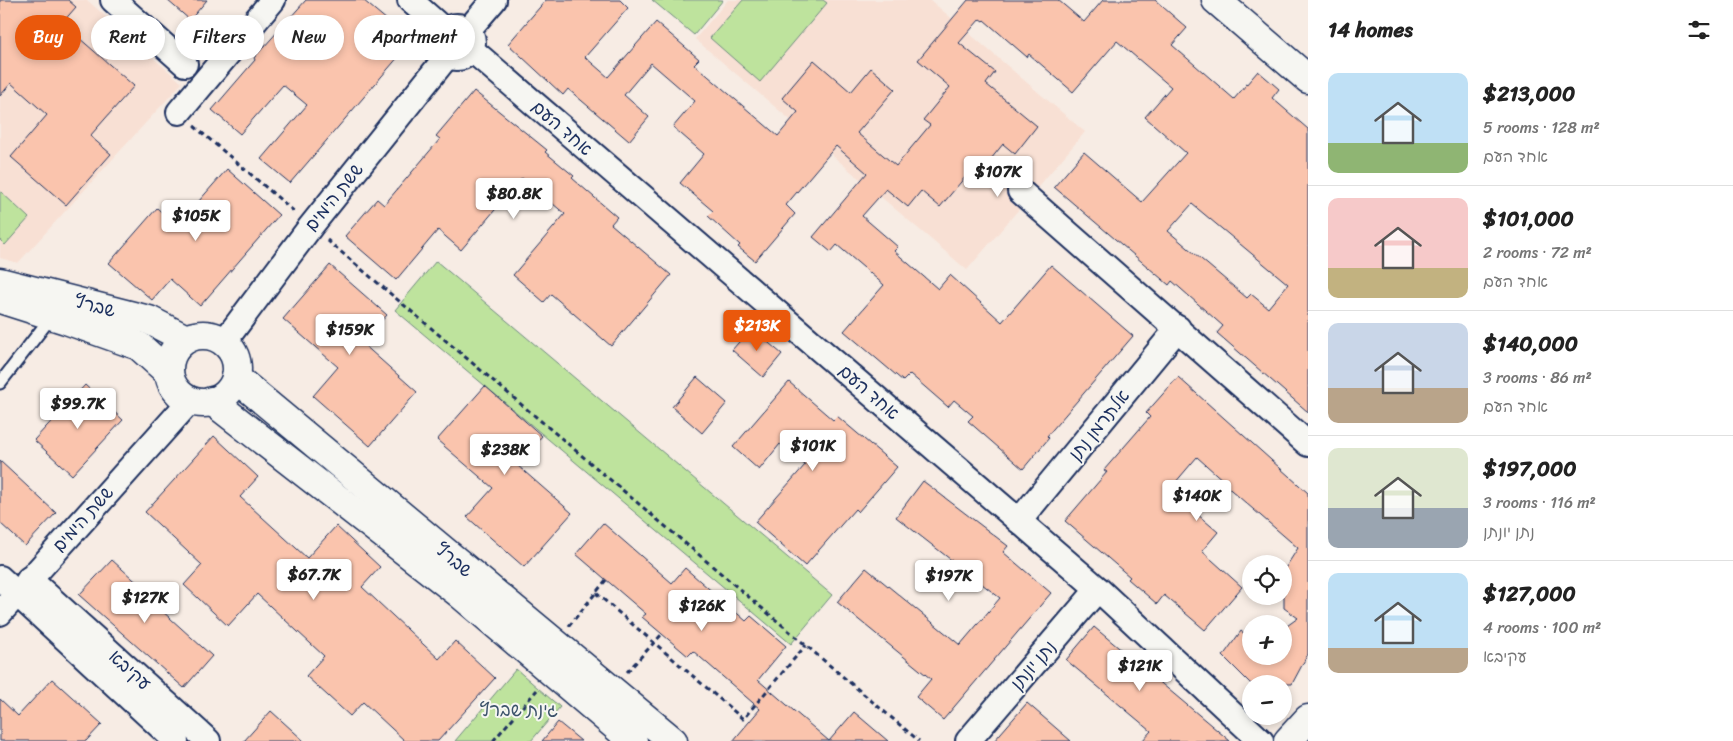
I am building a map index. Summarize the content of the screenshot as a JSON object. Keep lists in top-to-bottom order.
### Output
{
  "streets": {
    "street": [
      "אחד העם",
      "ששת הימים",
      "שברץ",
      "אלתרמן נתן",
      "נתן יונתן",
      "עקיבא"
    ]
  },
  "crossings": [
    ["אחד העם", "אלתרמן נתן"],
    ["אחד העם", "נתן יונתן"],
    ["ששת הימים", "שברץ"],
    ["ששת הימים", "עקיבא"]
  ],
  "parks": ["גינת שברץ"],
  "page": {
    "heading": "14 homes",
    "chip": [
      "Buy",
      "Rent",
      "Filters",
      "New",
      "Apartment"
    ],
    "list": [
      {
        "name": "$213,000",
        "note": "5 rooms · 128 m² · אחד העם"
      },
      {
        "name": "$101,000",
        "note": "2 rooms · 72 m² · אחד העם"
      },
      {
        "name": "$140,000",
        "note": "3 rooms · 86 m² · אחד העם"
      },
      {
        "name": "$197,000",
        "note": "3 rooms · 116 m² · נתן יונתן"
      },
      {
        "name": "$127,000",
        "note": "4 rooms · 100 m² · עקיבא"
      }
    ],
    "price": [
      "$107K",
      "$80.8K",
      "$105K",
      "$213K",
      "$159K",
      "$99.7K",
      "$101K",
      "$238K",
      "$140K",
      "$67.7K",
      "$197K",
      "$127K",
      "$126K",
      "$121K"
    ],
    "map_buttons": ["+", "−"]
  }
}
